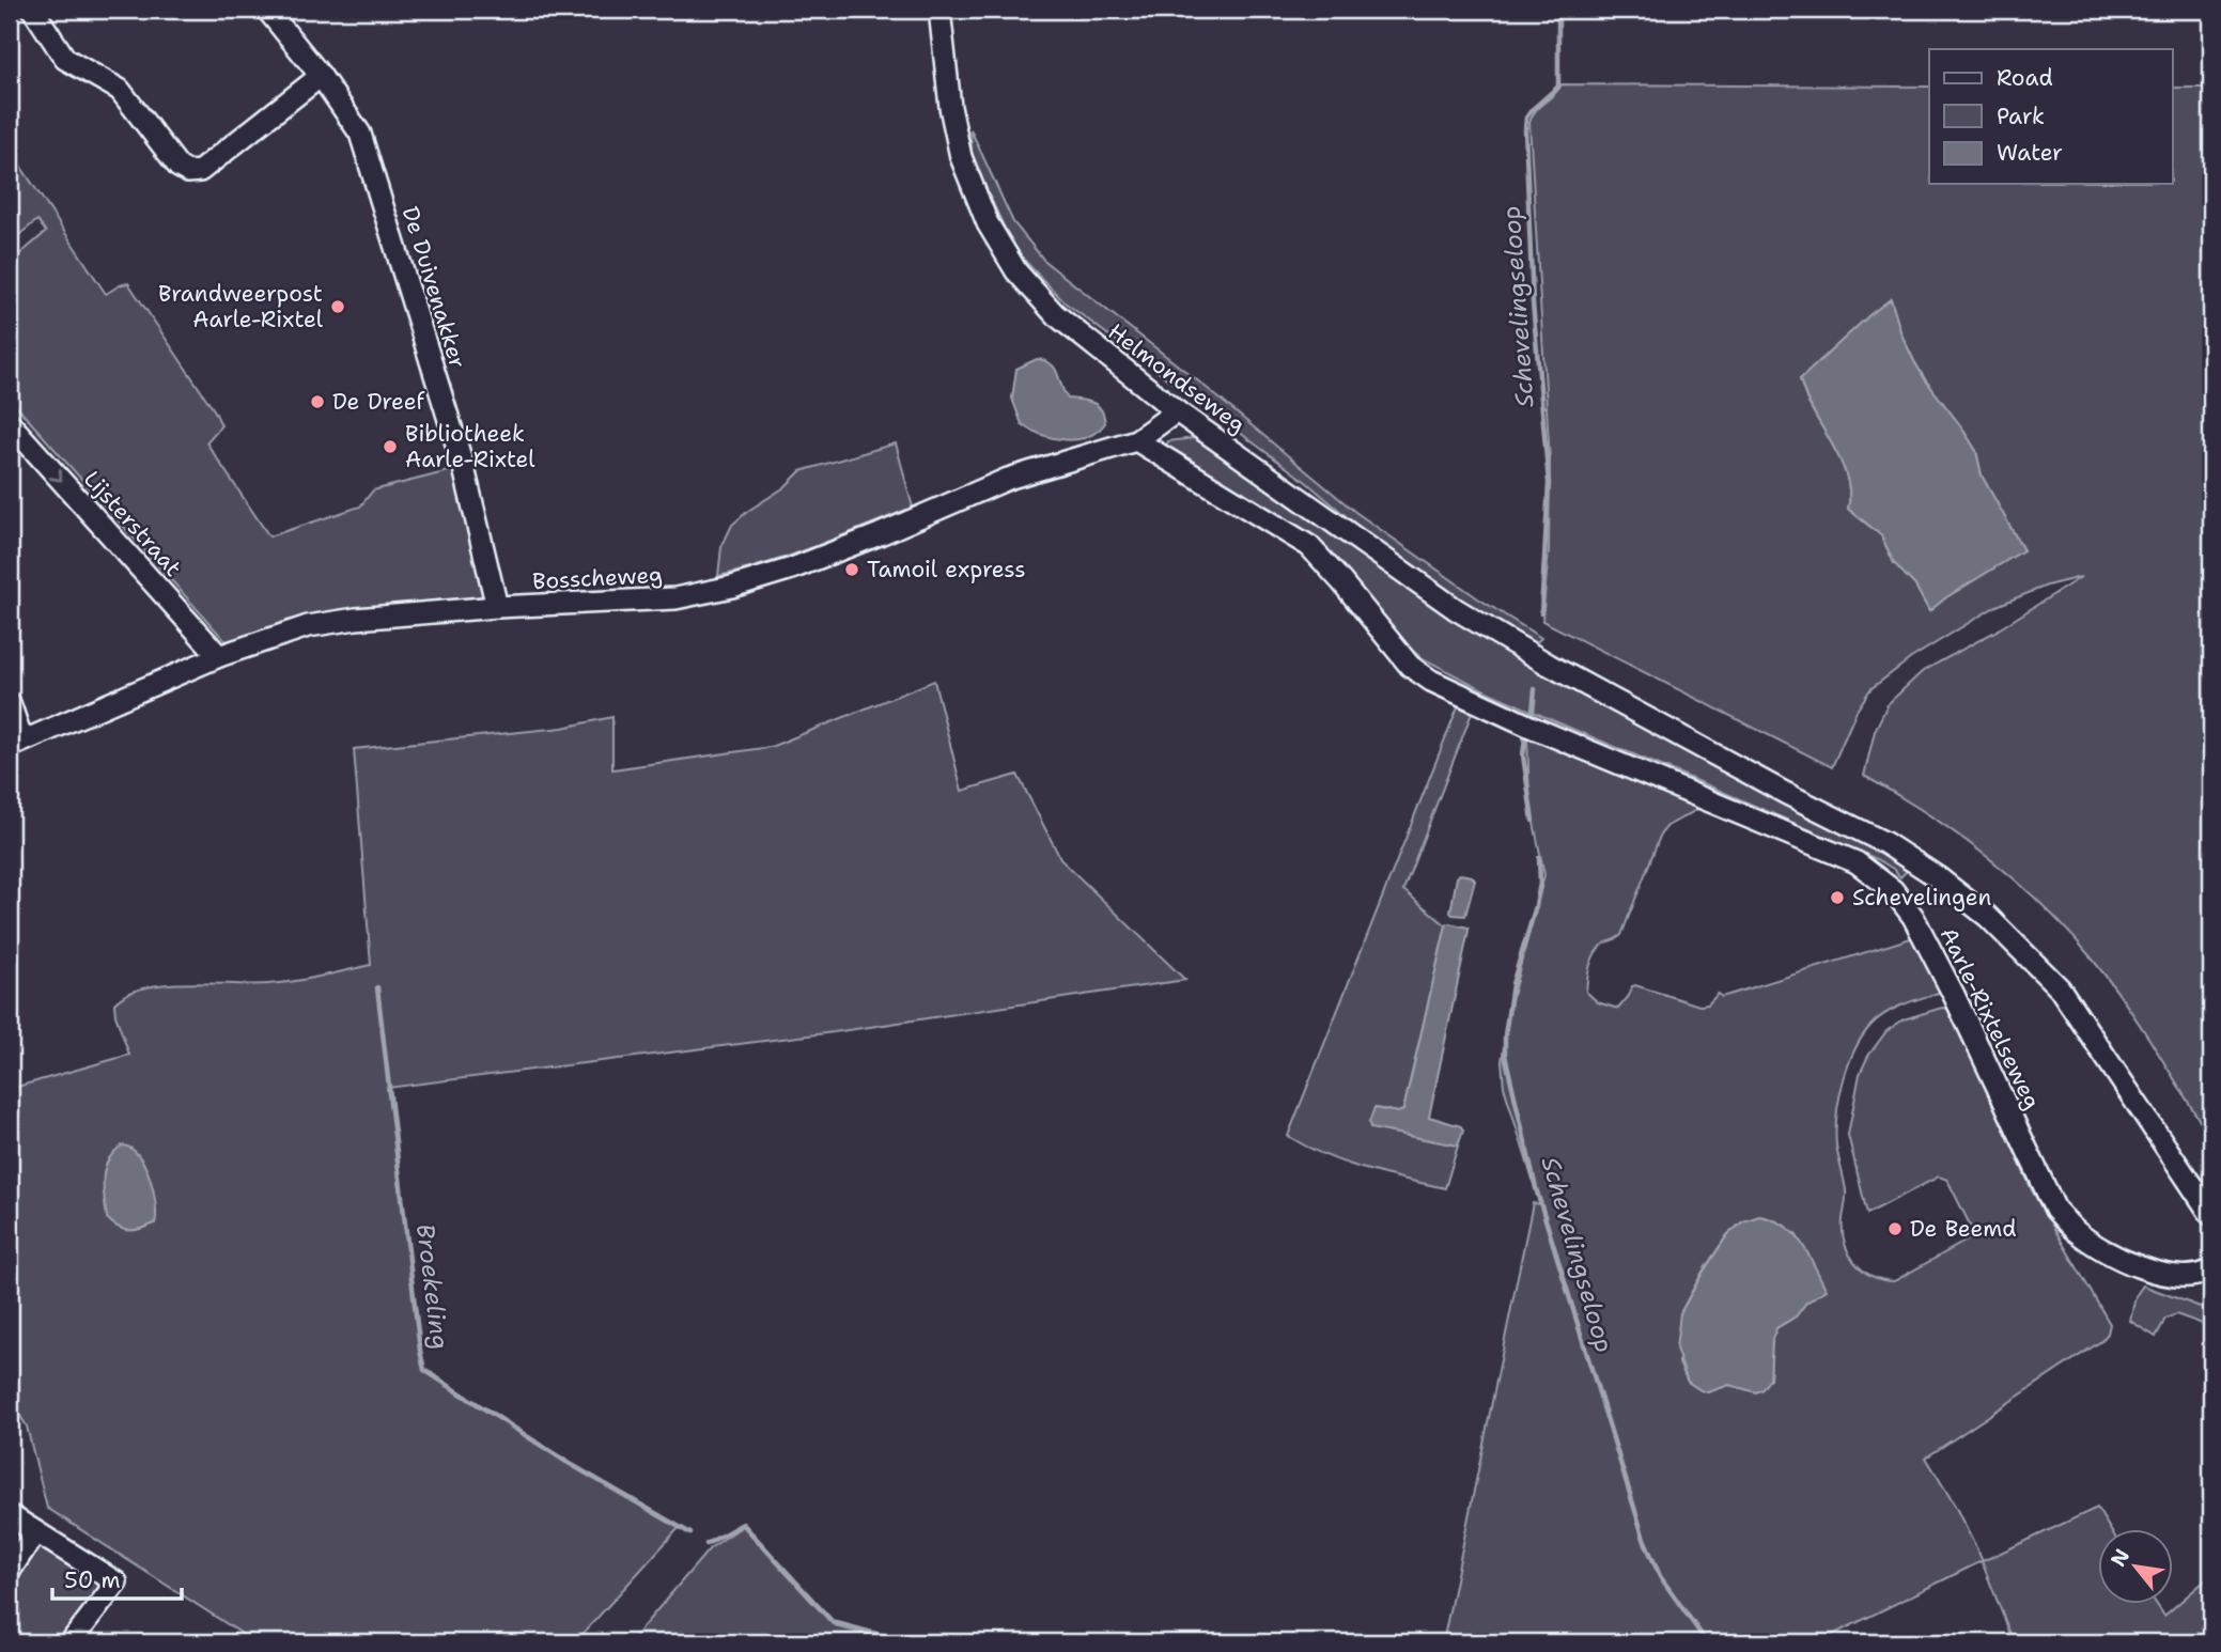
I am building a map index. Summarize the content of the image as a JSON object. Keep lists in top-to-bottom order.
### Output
{
  "streets": {
    "street": [
      "De Duivenakker",
      "Helmondseweg",
      "Lijsterstraat",
      "Bosscheweg",
      "Aarle-Rixtelseweg"
    ]
  },
  "crossings": [
    ["De Duivenakker", "Bosscheweg"],
    ["Helmondseweg", "Bosscheweg"],
    ["Helmondseweg", "Aarle-Rixtelseweg"],
    ["Lijsterstraat", "Bosscheweg"],
    ["Bosscheweg", "Aarle-Rixtelseweg"]
  ],
  "one_way": ["Lijsterstraat"],
  "water": ["Schevelingseloop", "Broekeling"],
  "places": [
    "Brandweerpost Aarle-Rixtel",
    "De Dreef",
    "Bibliotheek Aarle-Rixtel",
    "Tamoil express",
    "Schevelingen",
    "De Beemd"
  ],
  "legend": ["Road", "Park", "Water"],
  "scale_bar": "50 m",
  "north": "top left"
}
